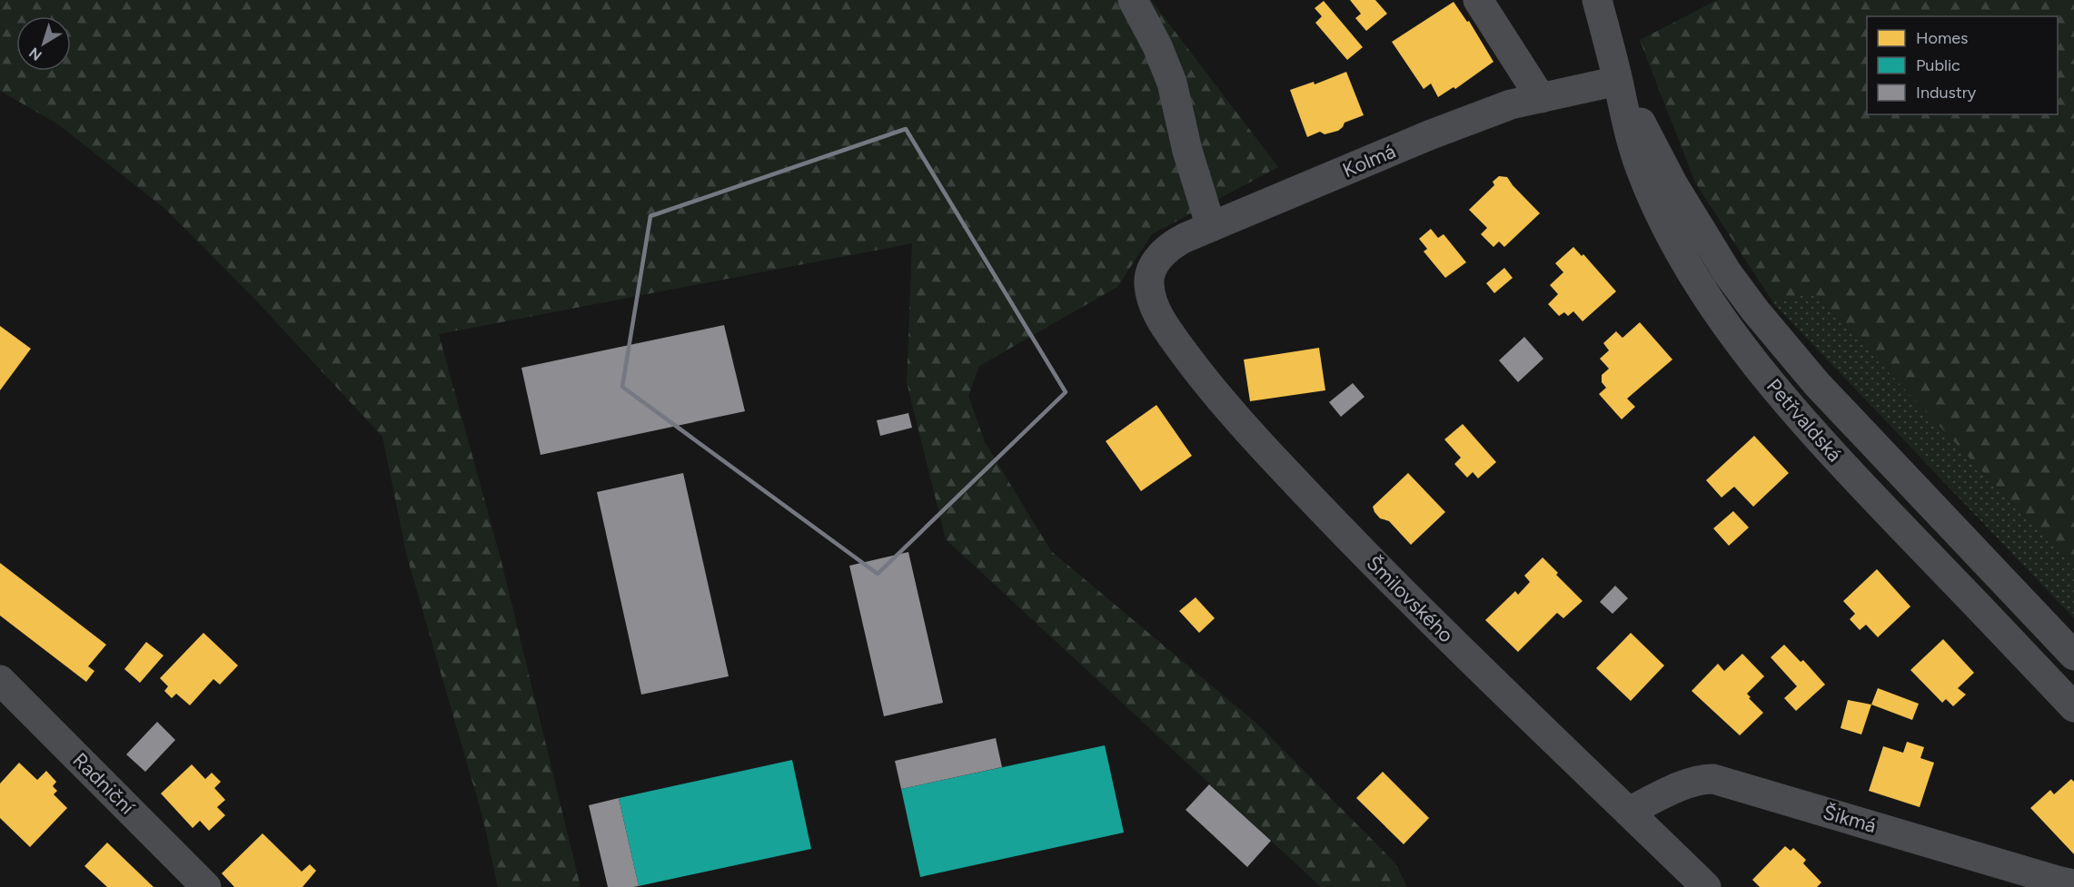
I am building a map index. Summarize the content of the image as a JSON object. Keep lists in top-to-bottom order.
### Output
{
  "streets": {
    "street": [
      "Kolmá",
      "Petřvaldská",
      "Šmilovského",
      "Radniční",
      "Šikmá"
    ]
  },
  "crossings": [
    ["Kolmá", "Petřvaldská"],
    ["Kolmá", "Šmilovského"],
    ["Šmilovského", "Šikmá"]
  ],
  "legend": ["Homes", "Public", "Industry"],
  "north": "bottom left"
}
